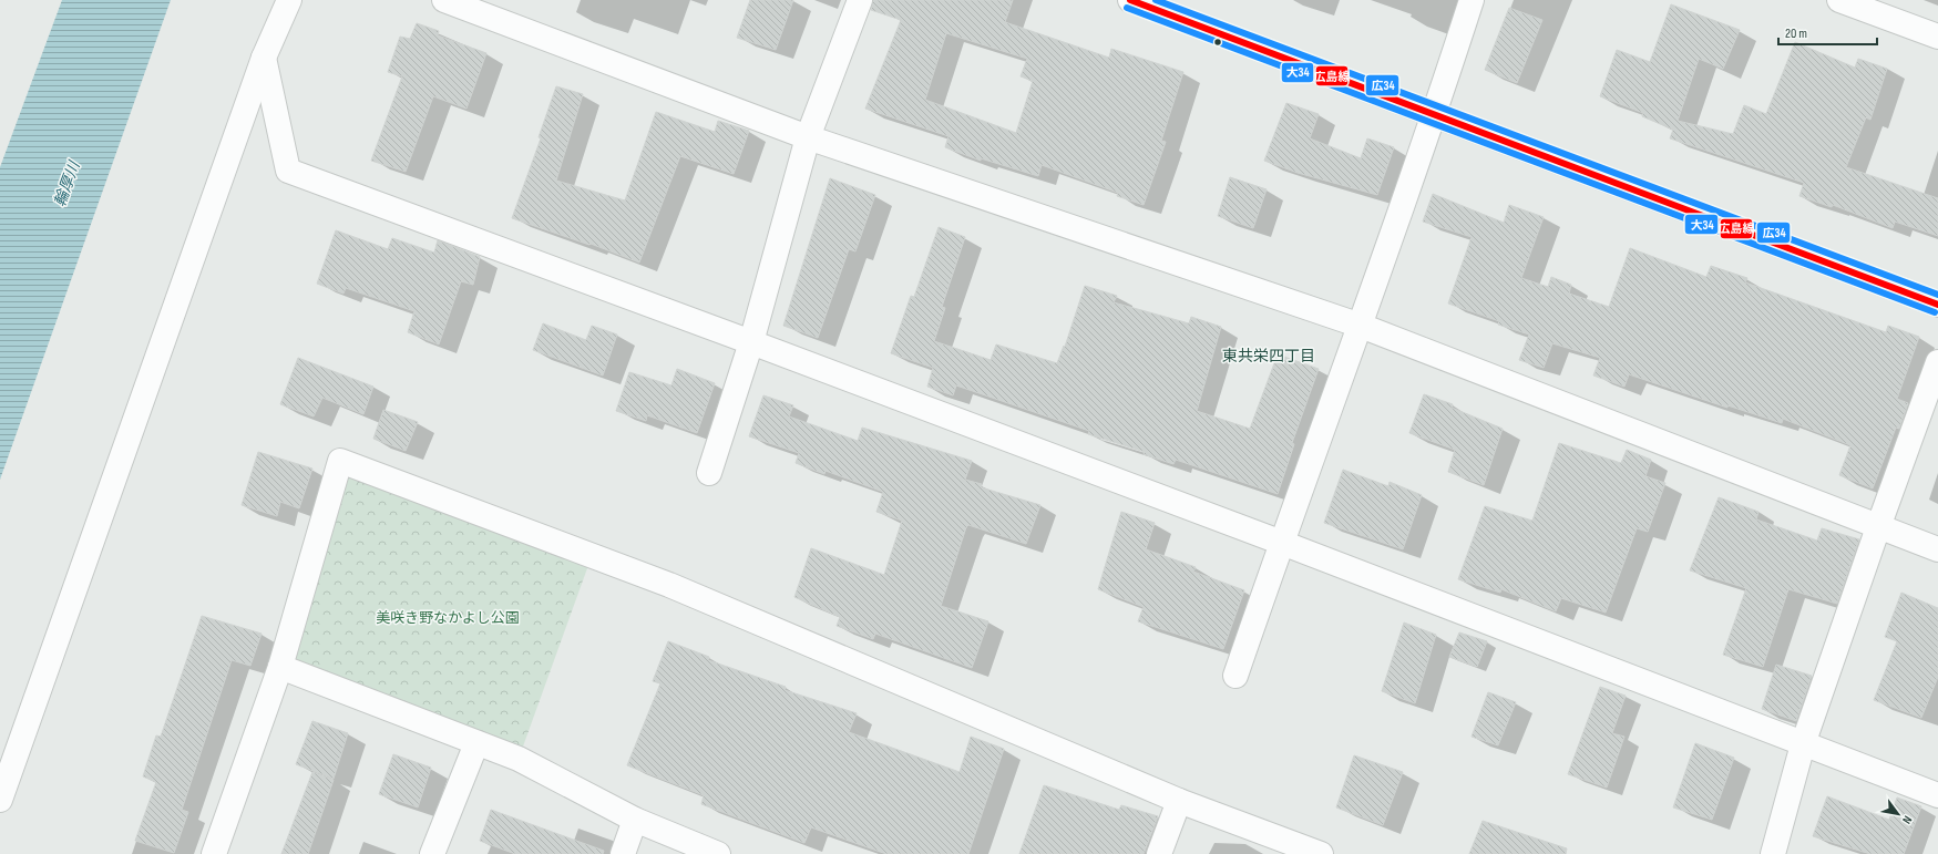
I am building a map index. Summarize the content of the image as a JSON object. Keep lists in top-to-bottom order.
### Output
{
  "districts": ["東共栄四丁目"],
  "water": ["輪厚川"],
  "parks": ["美咲き野なかよし公園"],
  "lines": ["transit line 広島線", "transit line 広34", "transit line 大34"],
  "scale_bar": "20 m",
  "north": "bottom right"
}
